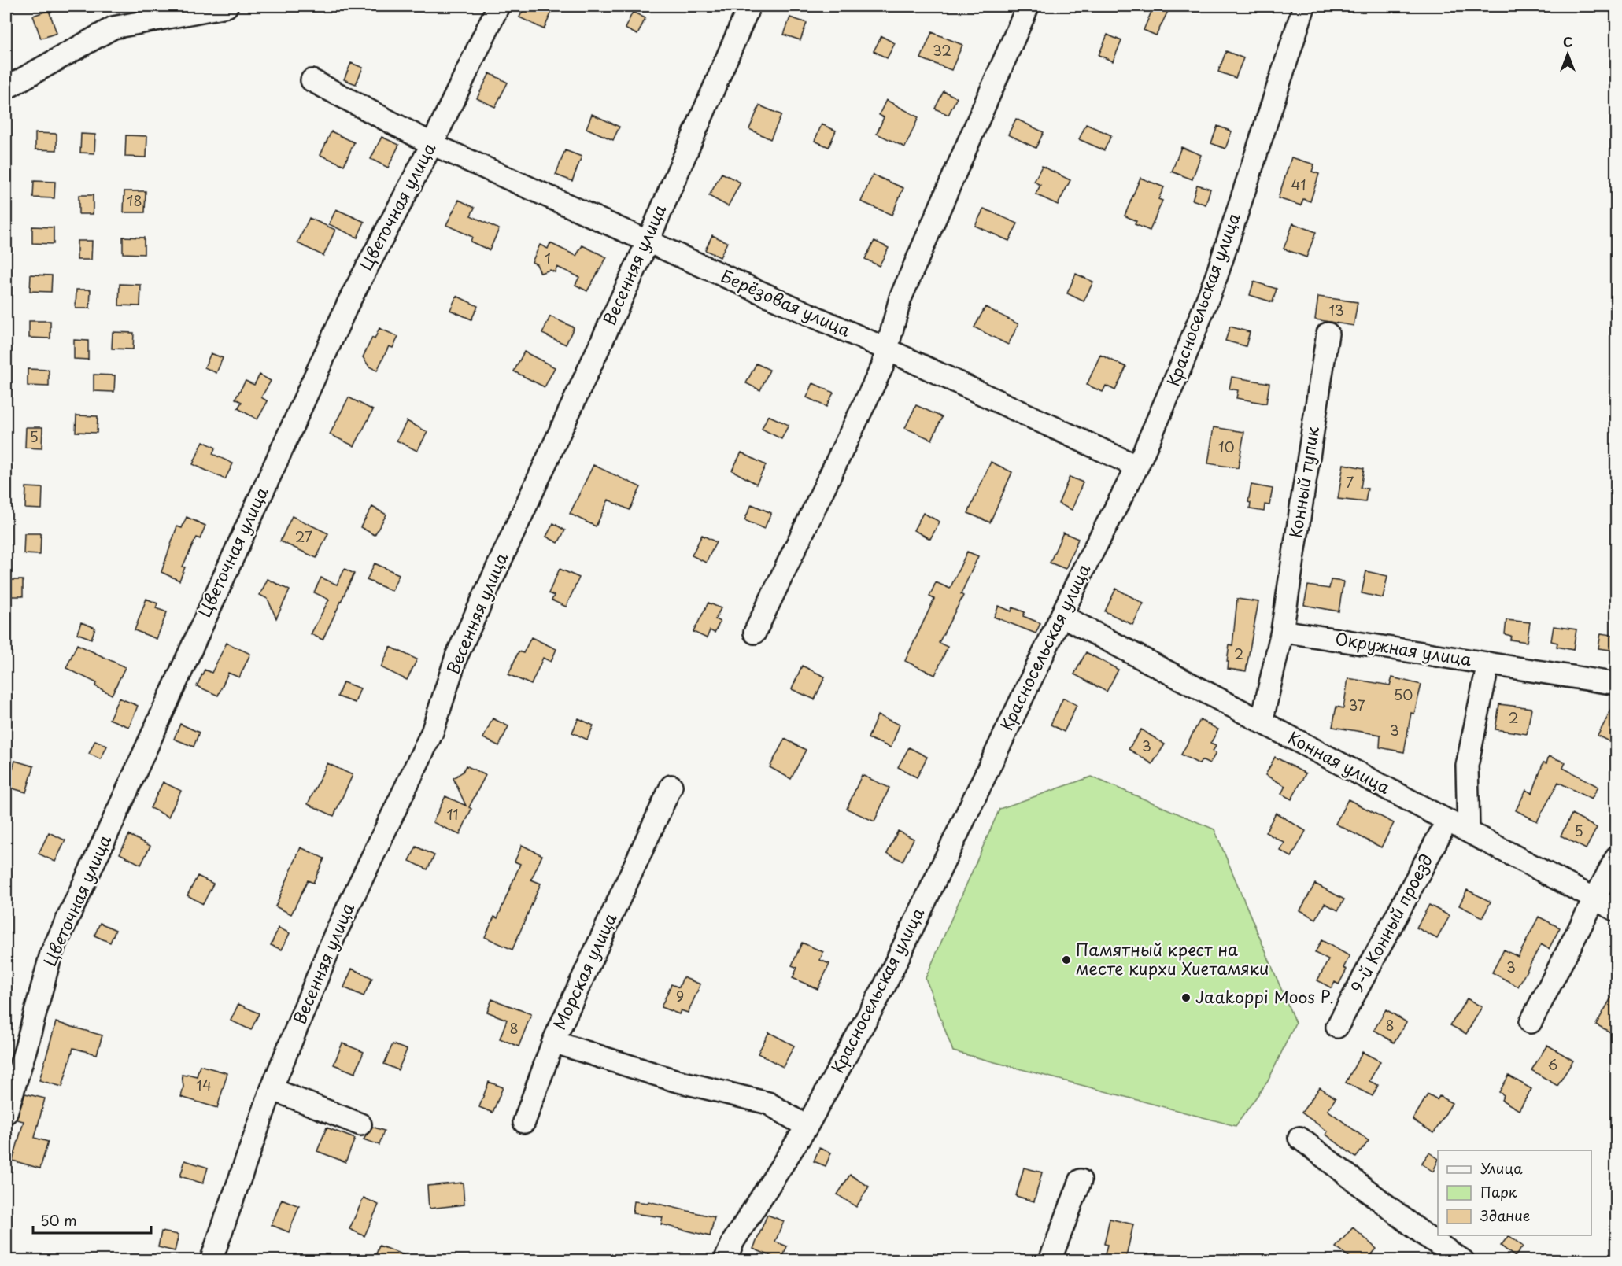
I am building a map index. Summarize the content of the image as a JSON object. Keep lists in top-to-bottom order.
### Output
{
  "streets": {
    "street": [
      "Цветочная улица",
      "Весенняя улица",
      "Красносельская улица",
      "Берёзовая улица",
      "Конный тупик",
      "Окружная улица",
      "Конная улица",
      "9-й Конный проезд",
      "Морская улица"
    ]
  },
  "crossings": [
    ["Цветочная улица", "Берёзовая улица"],
    ["Весенняя улица", "Берёзовая улица"],
    ["Красносельская улица", "Берёзовая улица"],
    ["Красносельская улица", "Конная улица"],
    ["Красносельская улица", "Морская улица"],
    ["Конный тупик", "Окружная улица"],
    ["Конная улица", "9-й Конный проезд"]
  ],
  "places": ["Памятный крест на месте кирхи Хиетамяки", "Jaakoppi Moos P."],
  "house_numbers": [
    "32",
    "41",
    "18",
    "1",
    "13",
    "5",
    "10",
    "7",
    "27",
    "2",
    "50",
    "37",
    "2",
    "3",
    "3",
    "11",
    "5",
    "3",
    "9",
    "8",
    "8",
    "6",
    "14"
  ],
  "legend": ["Улица", "Парк", "Здание"],
  "scale_bar": "50 m",
  "north": "top"
}
